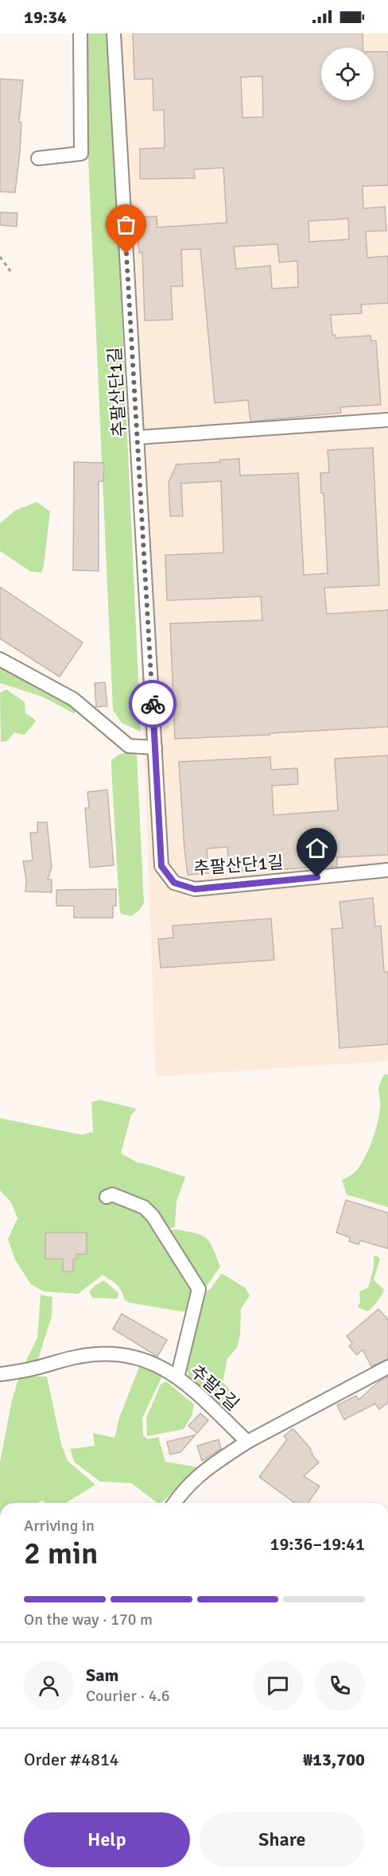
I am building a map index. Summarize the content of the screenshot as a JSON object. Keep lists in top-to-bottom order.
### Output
{
  "streets": {
    "street": ["추팔산단1길", "추팔2길"]
  },
  "page": {
    "status": "19:34",
    "heading": ["2 min", "Arriving in", "19:36–19:41"],
    "panel": [
      "Sam",
      "Courier · 4.6",
      "Order #4814",
      "₩13,700"
    ],
    "bar": "On the way · 170 m",
    "buttons": ["Help", "Share"]
  }
}
